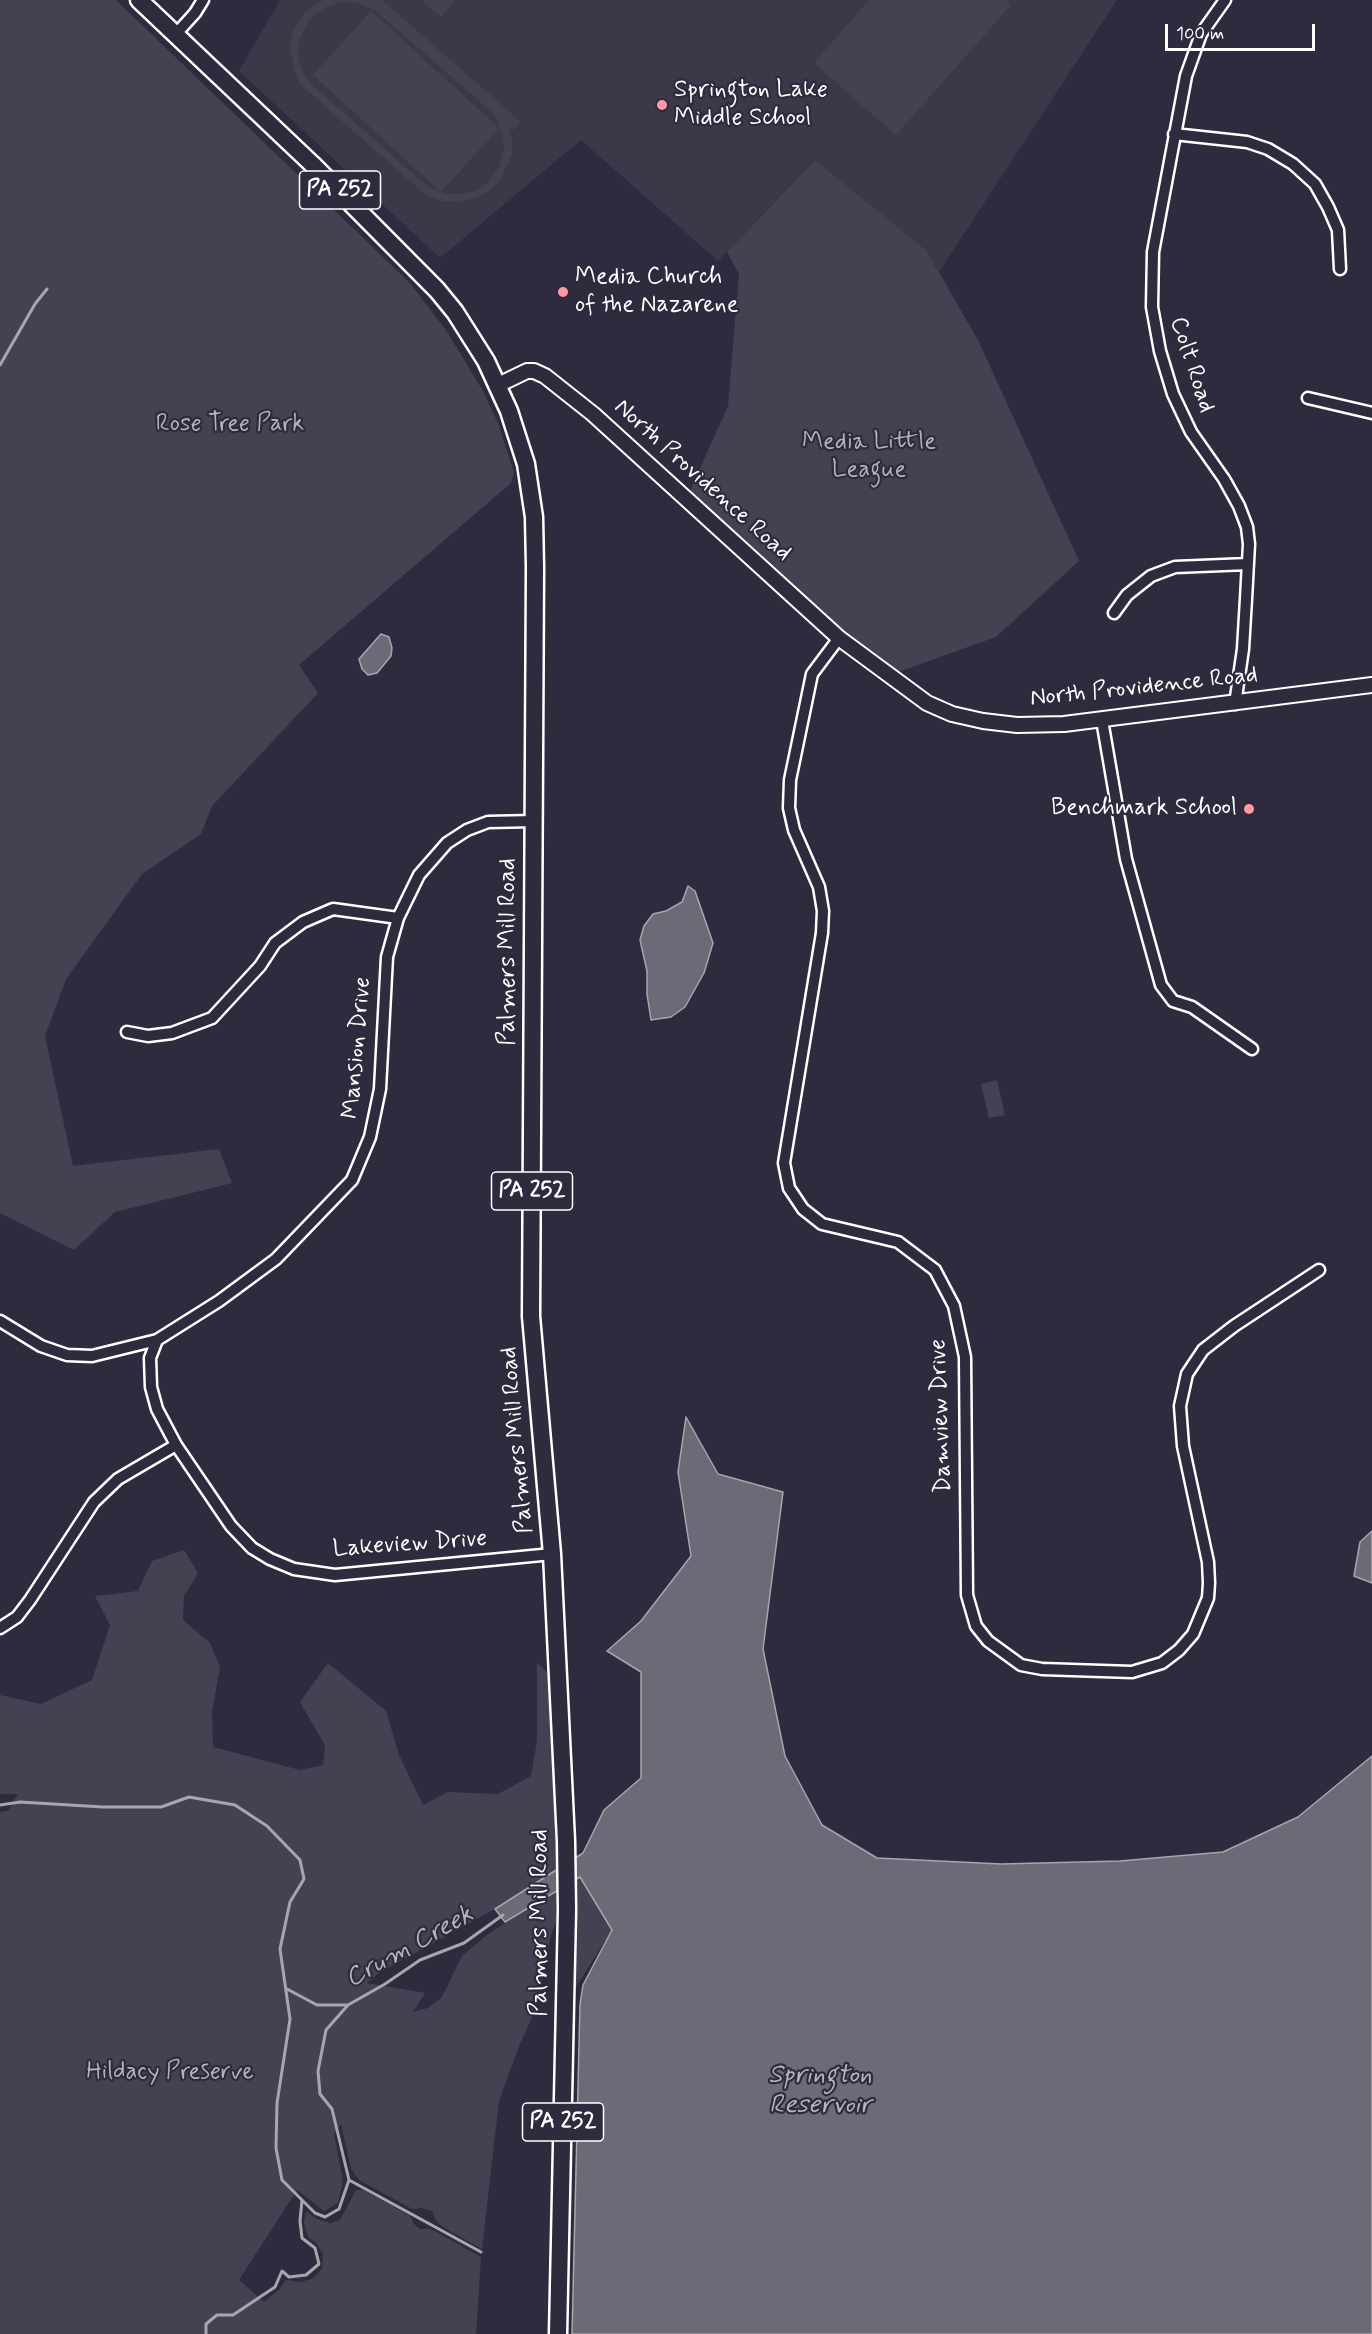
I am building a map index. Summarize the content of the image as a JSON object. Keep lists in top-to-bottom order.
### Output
{
  "streets": {
    "main road": ["PA 252", "North Providence Road", "Palmers Mill Road"],
    "street": [
      "Colt Road",
      "Mansion Drive",
      "Damview Drive",
      "Lakeview Drive"
    ]
  },
  "crossings": [
    ["PA 252", "North Providence Road"],
    ["PA 252", "Palmers Mill Road"],
    ["Colt Road", "North Providence Road"],
    ["North Providence Road", "Palmers Mill Road"],
    ["North Providence Road", "Damview Drive"],
    ["Palmers Mill Road", "Mansion Drive"],
    ["Palmers Mill Road", "Lakeview Drive"],
    ["Mansion Drive", "Lakeview Drive"]
  ],
  "water": ["Crum Creek", "Springton Reservoir"],
  "parks": ["Rose Tree Park", "Media Little League", "Hildacy Preserve"],
  "places": ["Springton Lake Middle School", "Media Church of the Nazarene", "Benchmark School"],
  "scale_bar": "100 m"
}
